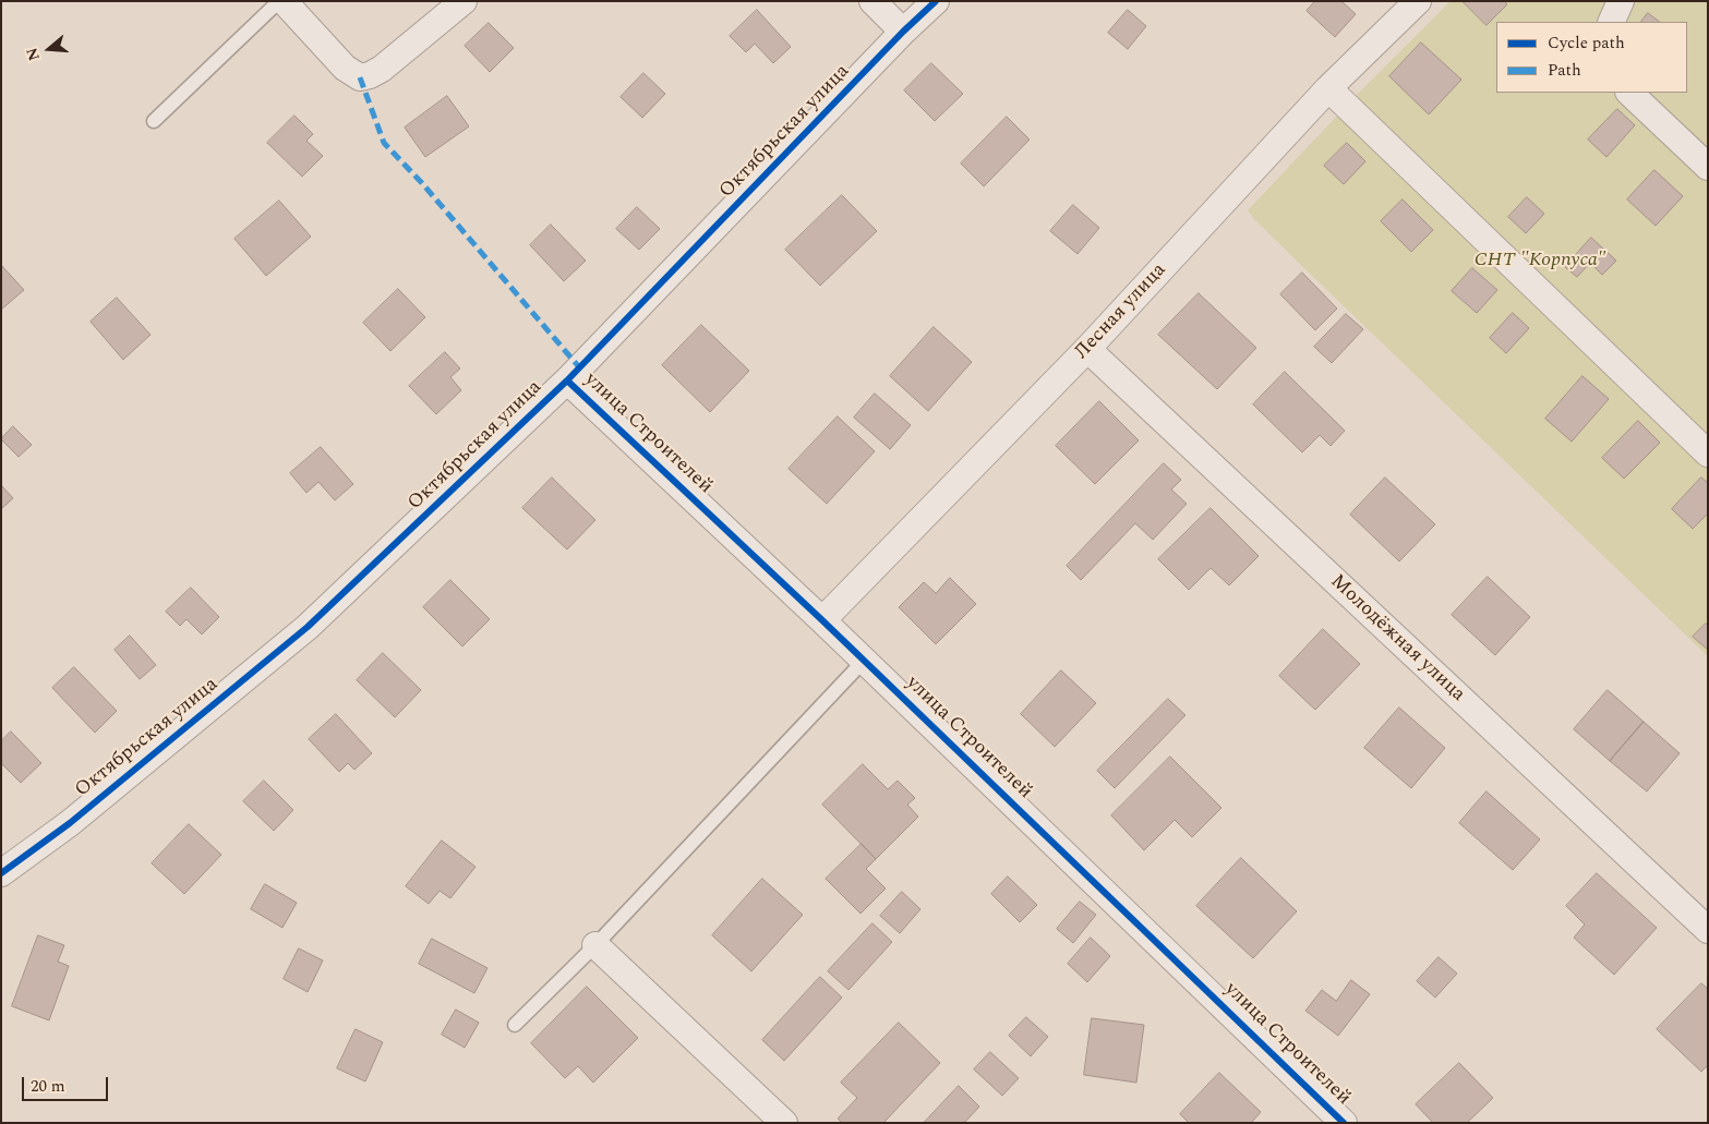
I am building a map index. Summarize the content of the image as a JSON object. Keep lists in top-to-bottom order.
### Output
{
  "streets": {
    "street": [
      "Октябрьская улица",
      "Лесная улица",
      "улица Строителей",
      "Молодёжная улица"
    ]
  },
  "crossings": [
    ["Октябрьская улица", "улица Строителей"],
    ["Лесная улица", "улица Строителей"],
    ["Лесная улица", "Молодёжная улица"]
  ],
  "parks": ["СНТ \"Корпуса\""],
  "legend": ["Cycle path", "Path"],
  "scale_bar": "20 m",
  "north": "left"
}
